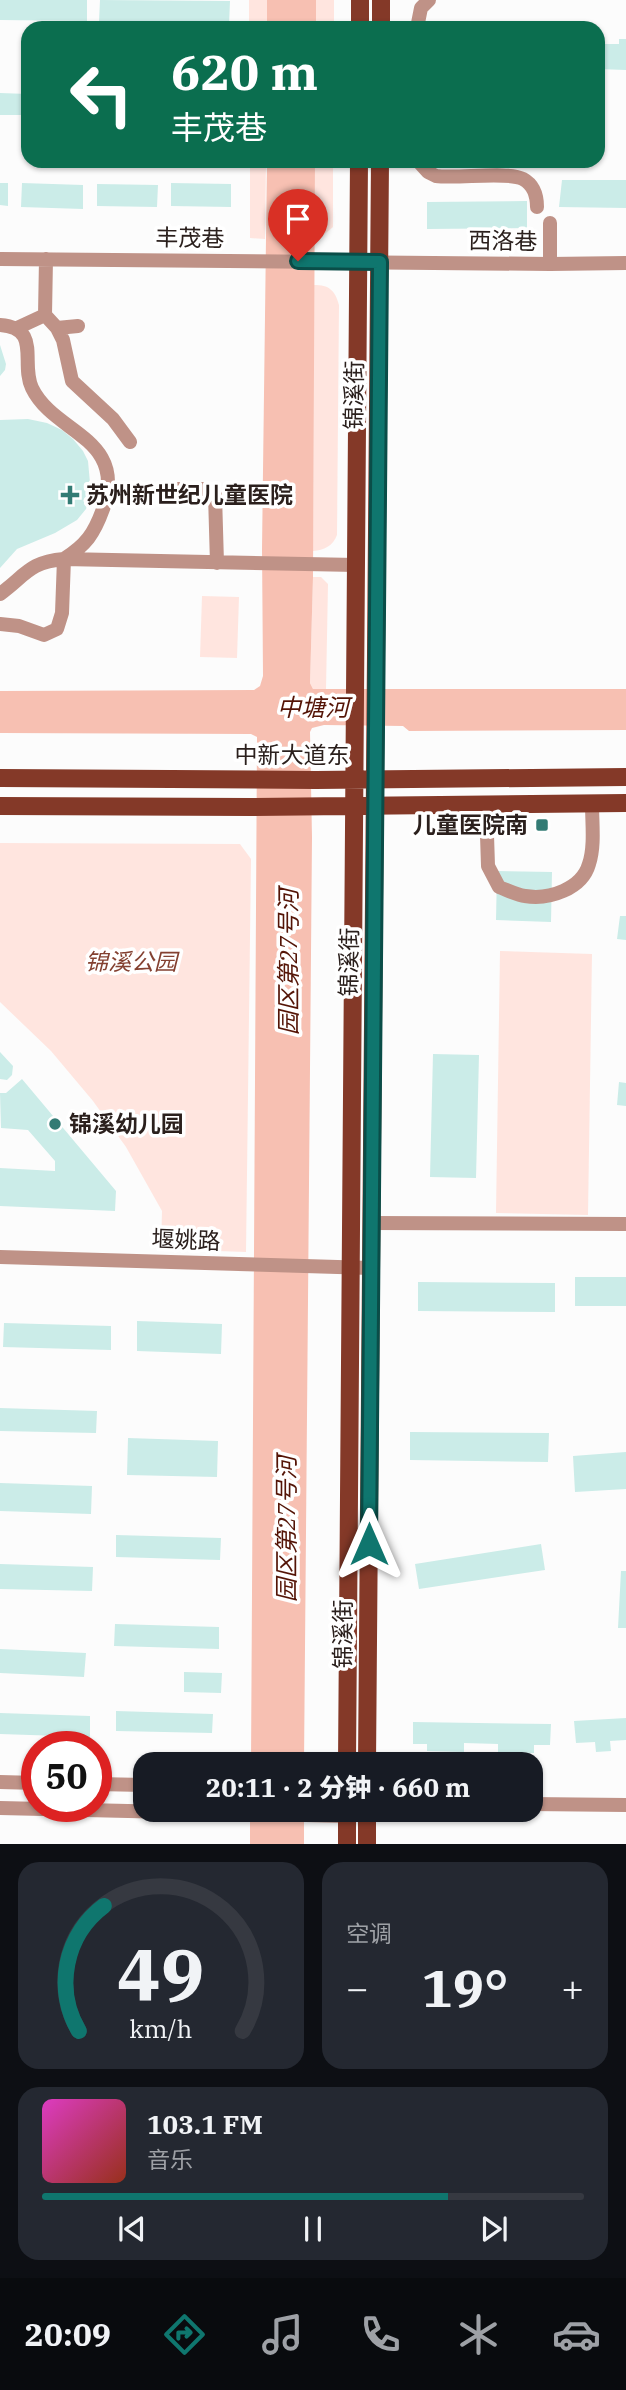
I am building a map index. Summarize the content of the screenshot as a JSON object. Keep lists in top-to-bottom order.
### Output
{
  "streets": {
    "main road": ["锦溪街", "中新大道东"],
    "street": ["丰茂巷", "西洛巷", "堰姚路"]
  },
  "crossings": [
    ["丰茂巷", "西洛巷"],
    ["丰茂巷", "锦溪街"],
    ["西洛巷", "锦溪街"],
    ["锦溪街", "中新大道东"],
    ["锦溪街", "堰姚路"]
  ],
  "water": ["中塘河", "园区第27号河"],
  "parks": ["锦溪公园"],
  "places": {
    "health": ["苏州新世纪儿童医院"],
    "transit": ["儿童医院南"],
    "other": ["锦溪幼儿园"]
  },
  "page": {
    "turn": ["620 m", "丰茂巷"],
    "limit": "50",
    "trip": "20:11 · 2 分钟 · 660 m",
    "tile": "空调",
    "heat": ["−", "19°", "+"],
    "song": ["103.1 FM", "音乐"],
    "tabs": "20:09",
    "gauge": ["49", "km/h"]
  }
}
